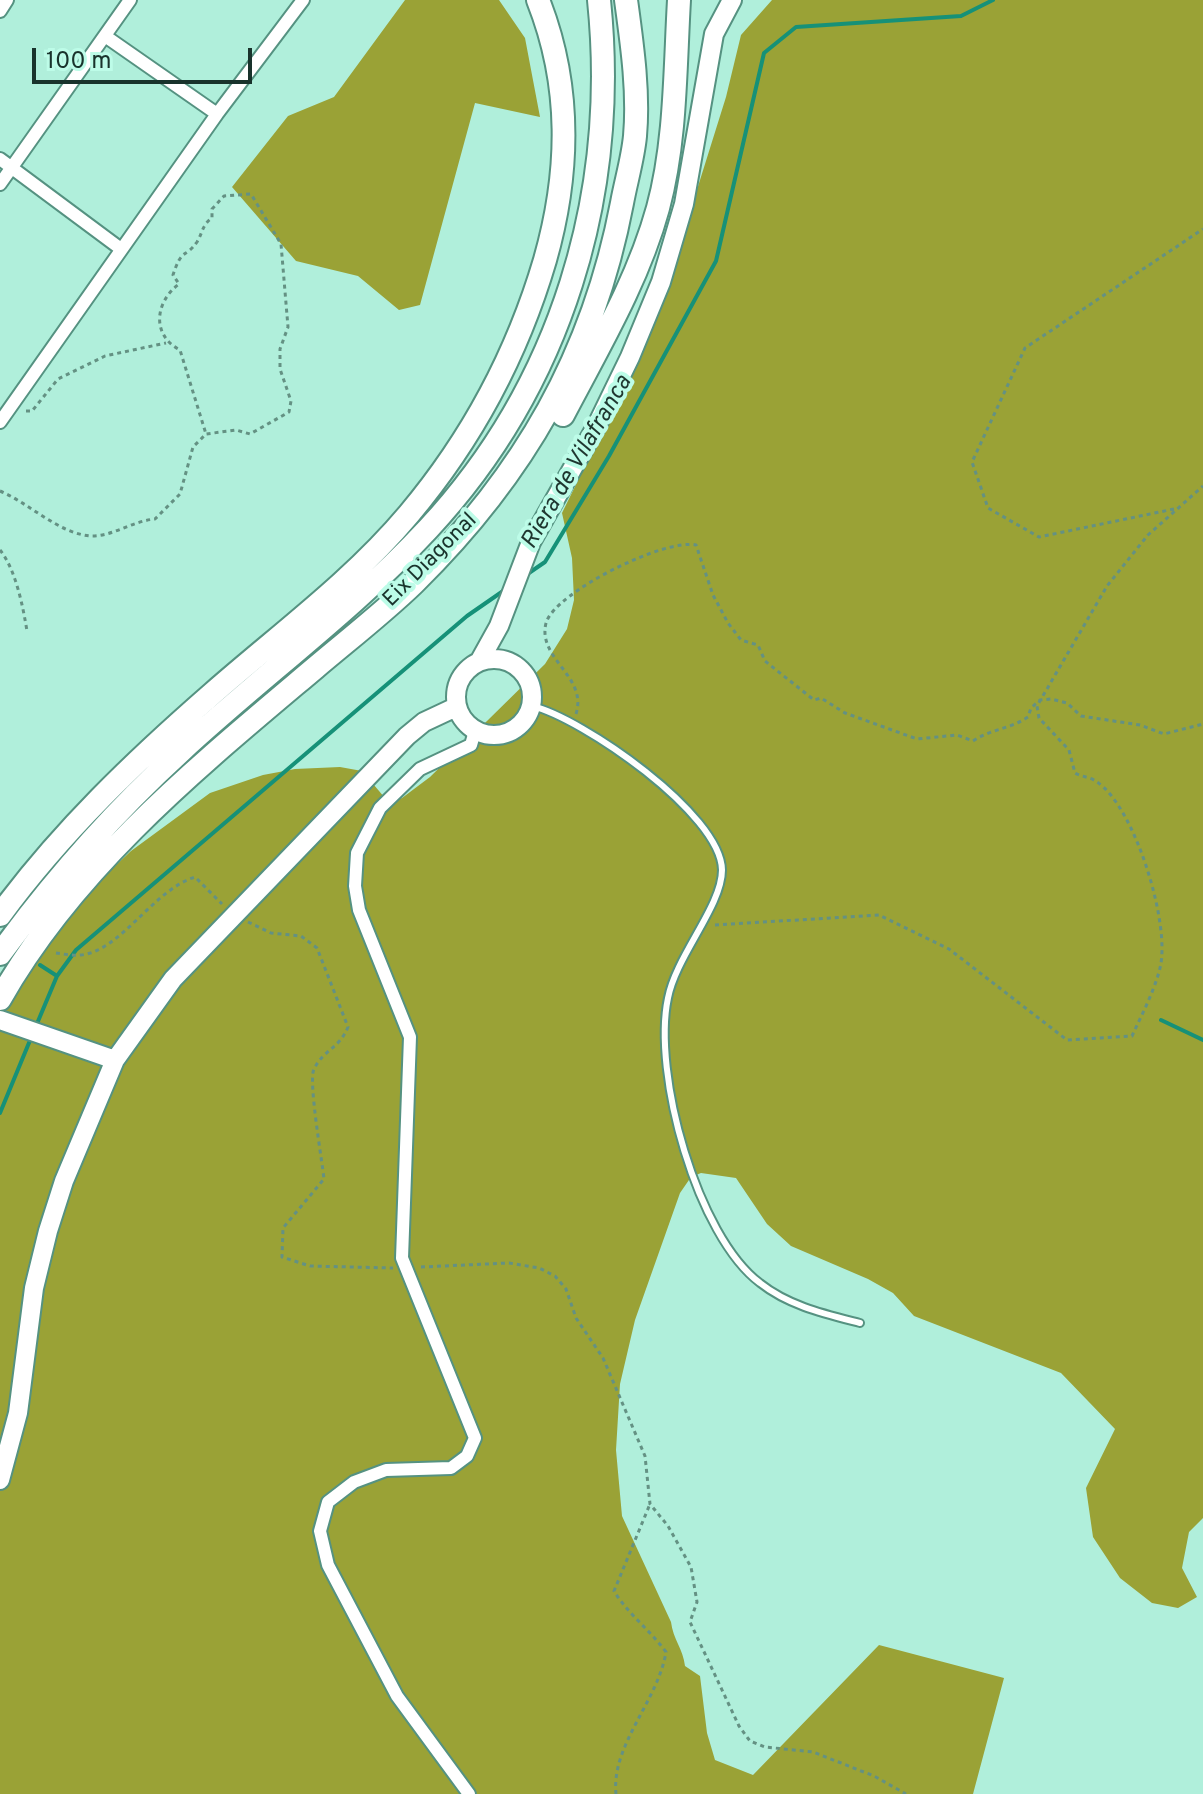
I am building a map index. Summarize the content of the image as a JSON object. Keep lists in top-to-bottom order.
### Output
{
  "streets": {
    "highway": ["Eix Diagonal"]
  },
  "water": ["Riera de Vilafranca"],
  "scale_bar": "100 m"
}
